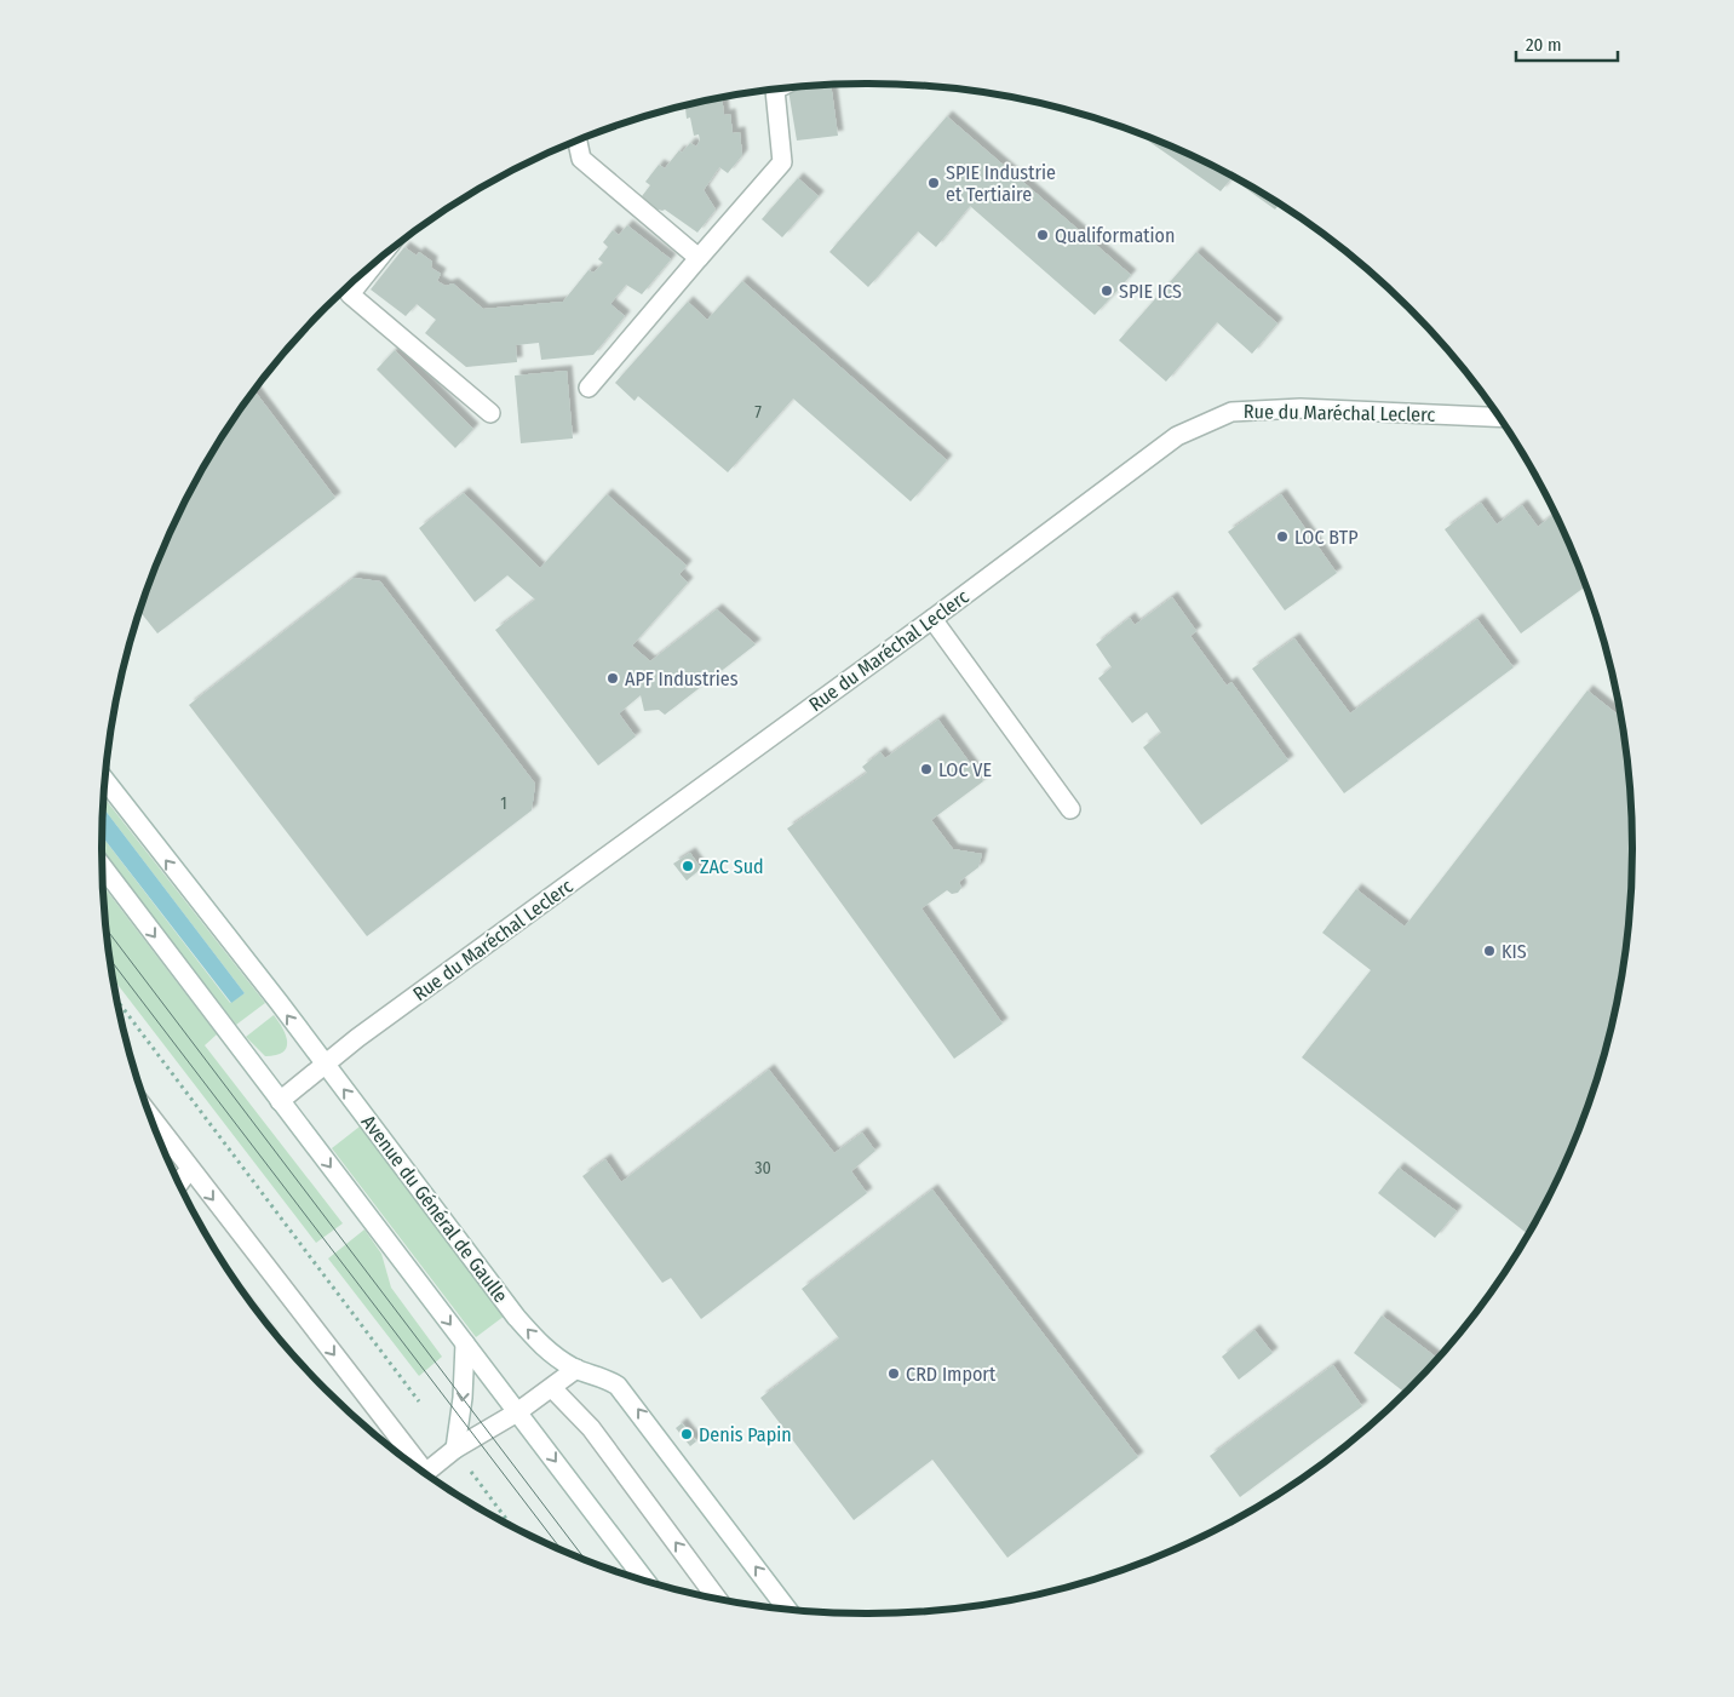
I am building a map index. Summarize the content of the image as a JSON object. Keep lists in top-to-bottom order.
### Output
{
  "streets": {
    "street": ["Rue du Maréchal Leclerc", "Avenue du Général de Gaulle"]
  },
  "crossings": [
    ["Rue du Maréchal Leclerc", "Avenue du Général de Gaulle"]
  ],
  "places": [
    "SPIE Industrie et Tertiaire",
    "Qualiformation",
    "SPIE ICS",
    "LOC BTP",
    "APF Industries",
    "LOC VE",
    "ZAC Sud",
    "KIS",
    "CRD Import",
    "Denis Papin"
  ],
  "house_numbers": ["7", "1", "30"],
  "scale_bar": "20 m"
}
